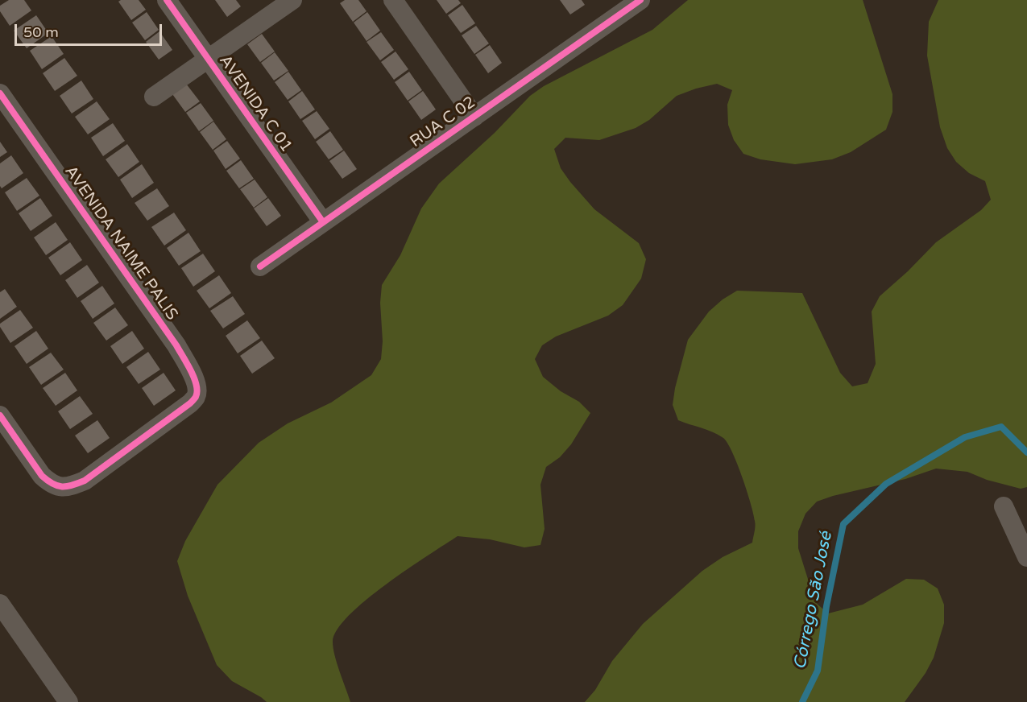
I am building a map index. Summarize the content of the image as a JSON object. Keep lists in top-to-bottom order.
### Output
{
  "streets": {
    "street": ["AVENIDA C 01", "RUA C 02", "AVENIDA NAIME PALIS"]
  },
  "crossings": [
    ["AVENIDA C 01", "RUA C 02"]
  ],
  "water": ["Córrego São José"],
  "scale_bar": "50 m"
}
